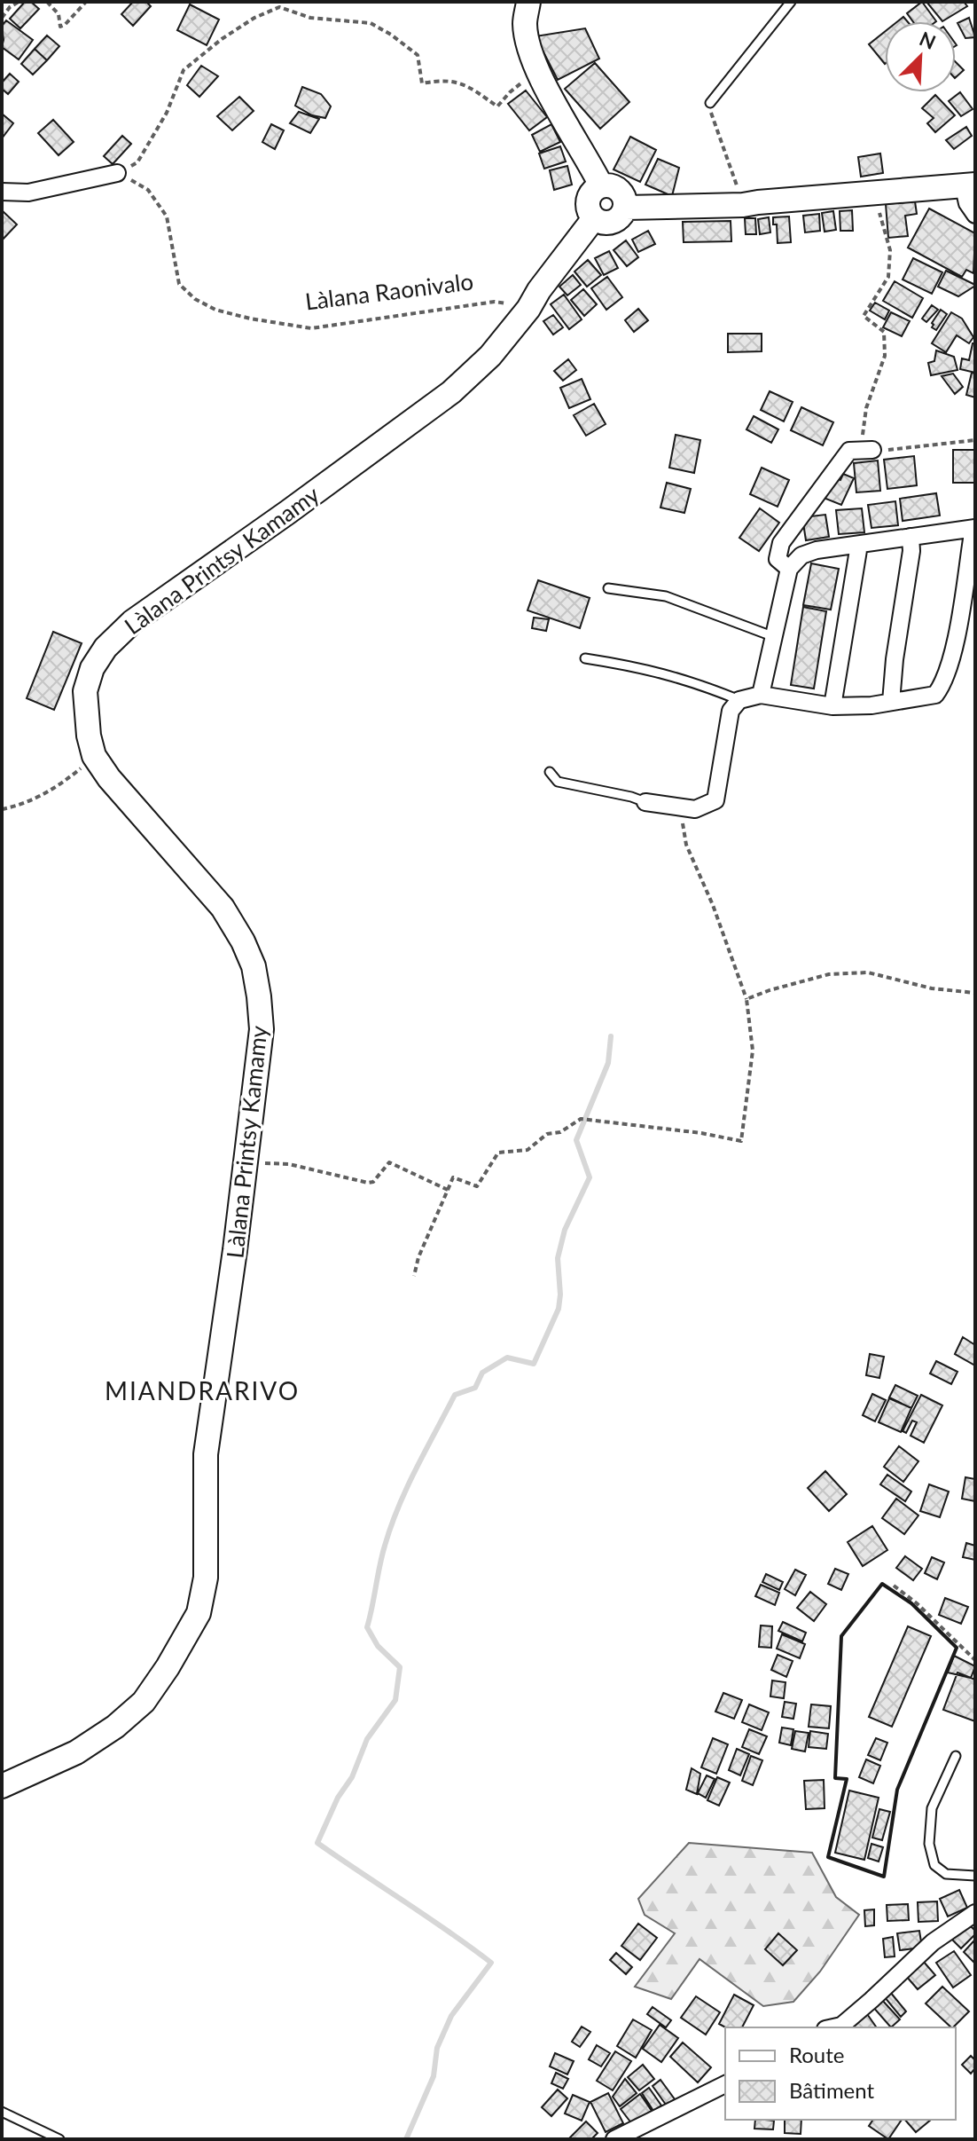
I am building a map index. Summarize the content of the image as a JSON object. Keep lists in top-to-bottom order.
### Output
{
  "streets": {
    "street": ["Làlana Printsy Kamamy"],
    "path": ["Làlana Raonivalo"]
  },
  "crossings": [
    ["Làlana Raonivalo", "Làlana Printsy Kamamy"]
  ],
  "districts": ["MIANDRARIVO"],
  "legend": ["Route", "Bâtiment"],
  "north": "top right"
}
